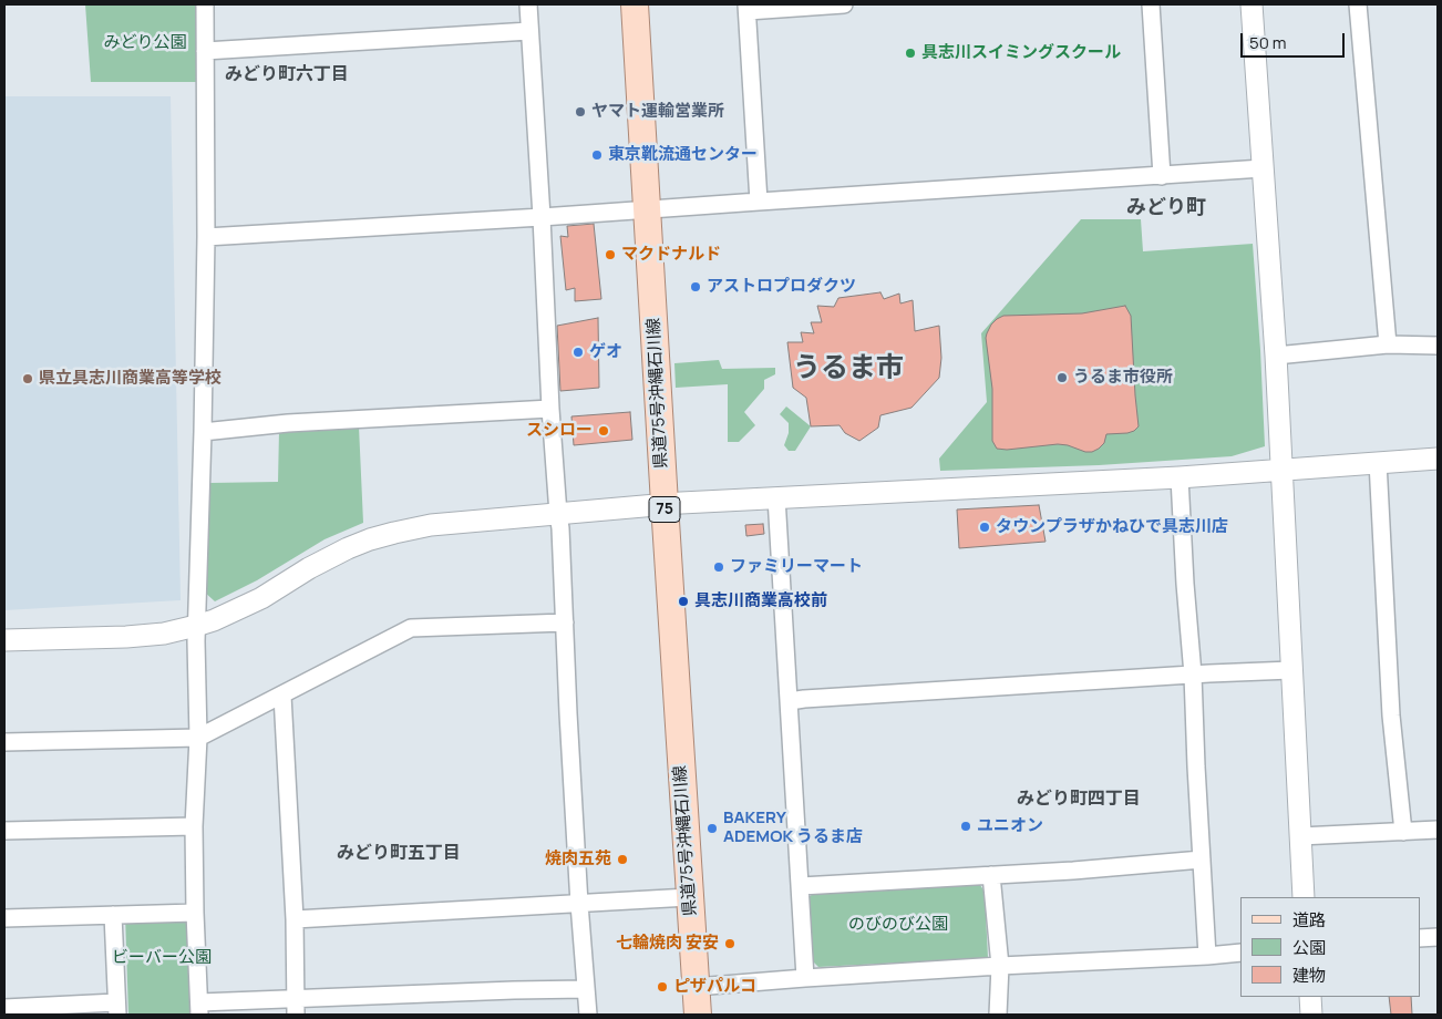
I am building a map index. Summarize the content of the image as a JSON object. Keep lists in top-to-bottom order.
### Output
{
  "streets": {
    "main road": ["県道75号沖縄石川線", "75"]
  },
  "districts": [
    "みどり町六丁目",
    "みどり町",
    "うるま市",
    "みどり町四丁目",
    "みどり町五丁目"
  ],
  "parks": ["みどり公園", "のびのび公園", "ビーバー公園"],
  "places": [
    "具志川スイミングスクール",
    "ヤマト運輸営業所",
    "東京靴流通センター",
    "マクドナルド",
    "アストロプロダクツ",
    "ゲオ",
    "うるま市役所",
    "県立具志川商業高等学校",
    "スシロー",
    "タウンプラザかねひで具志川店",
    "ファミリーマート",
    "具志川商業高校前",
    "ユニオン",
    "BAKERY ADEMOK うるま店",
    "焼肉五苑",
    "七輪焼肉 安安",
    "ピザパルコ"
  ],
  "legend": ["道路", "公園", "建物"],
  "scale_bar": "50 m"
}
